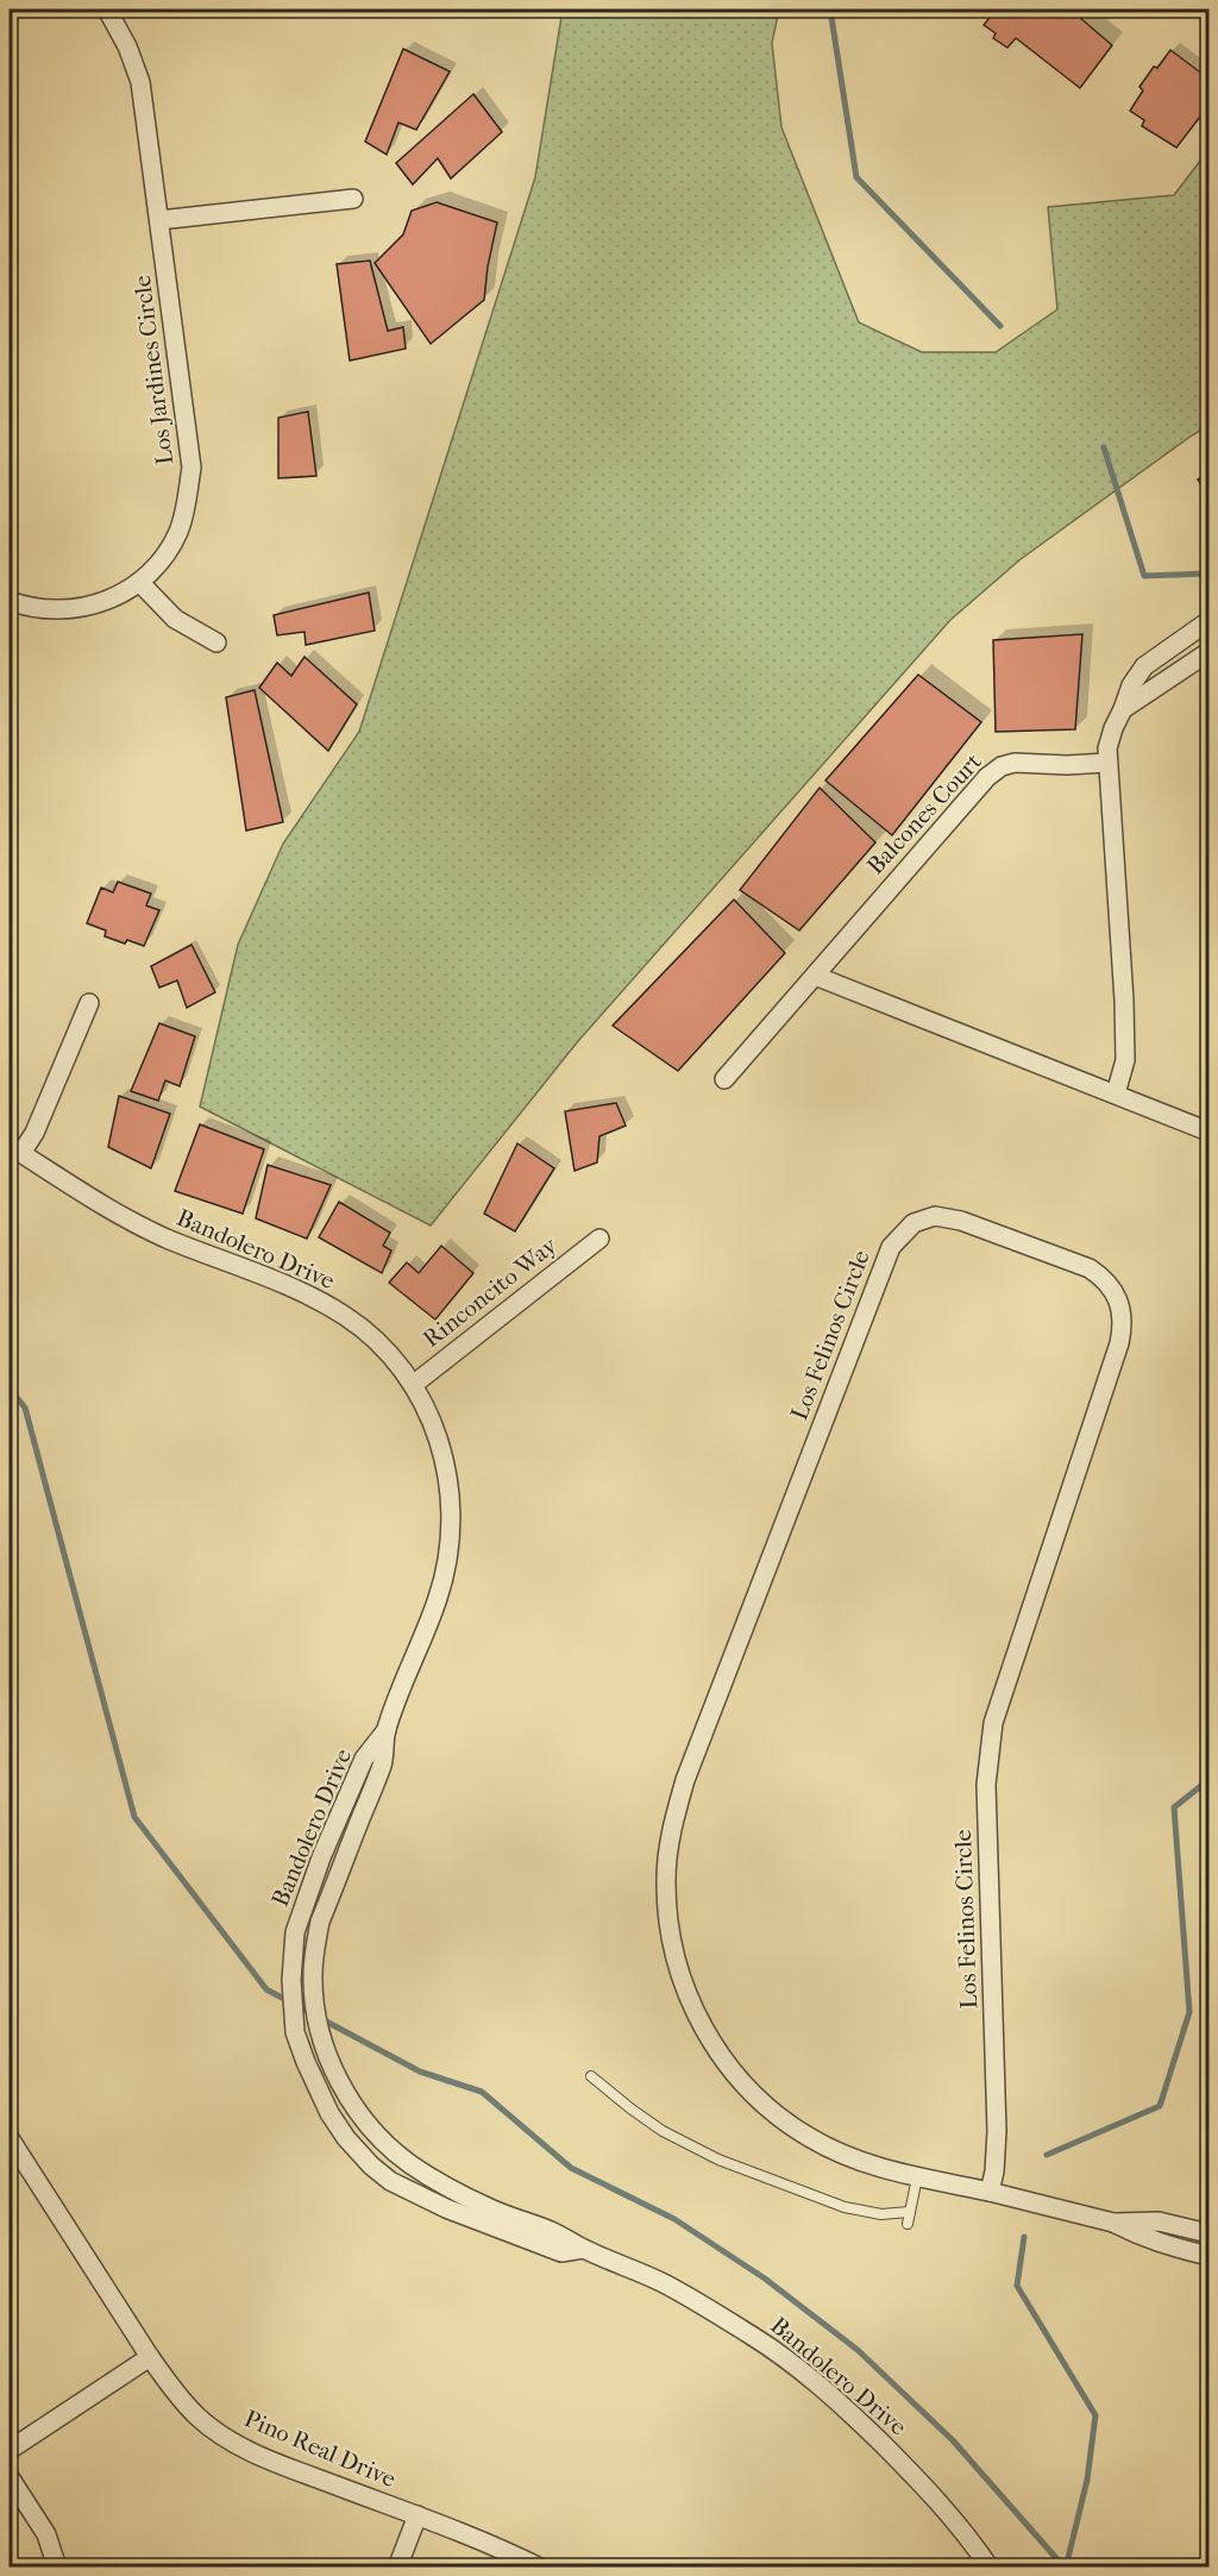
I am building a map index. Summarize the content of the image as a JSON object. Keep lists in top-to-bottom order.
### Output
{
  "streets": {
    "street": [
      "Los Jardines Circle",
      "Balcones Court",
      "Bandolero Drive",
      "Rinconcito Way",
      "Los Felinos Circle",
      "Pino Real Drive"
    ]
  },
  "crossings": [
    ["Bandolero Drive", "Rinconcito Way"]
  ]
}
